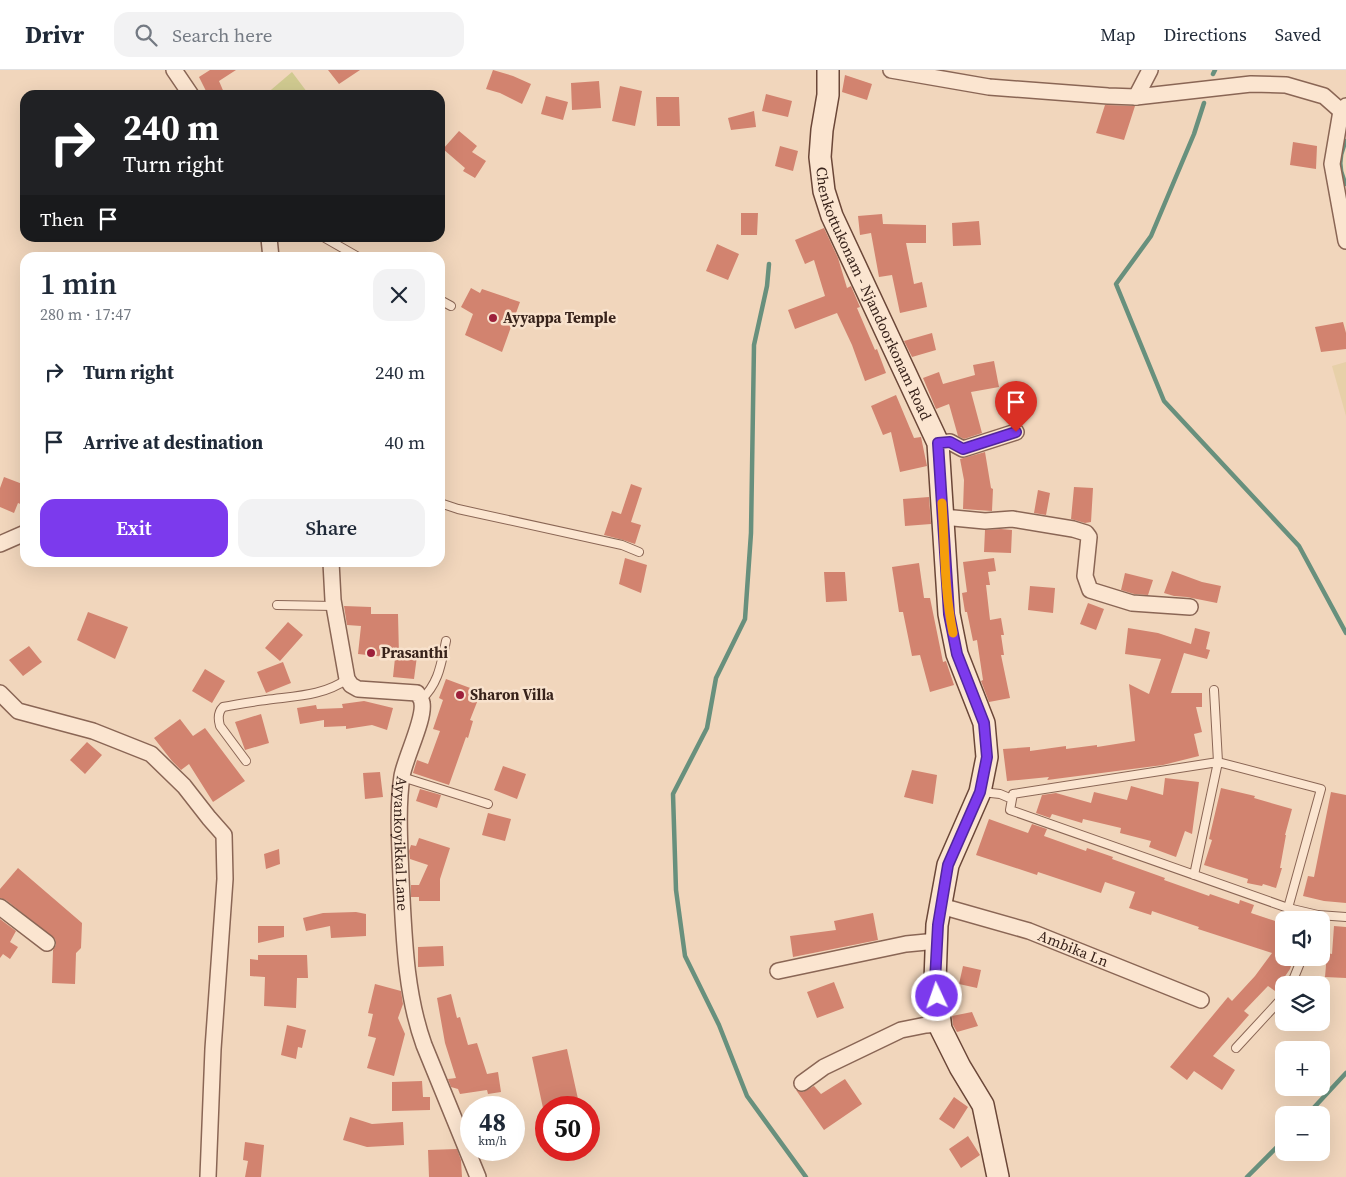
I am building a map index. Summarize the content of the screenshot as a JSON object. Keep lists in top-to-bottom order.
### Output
{
  "streets": {
    "main road": ["Chenkottukonam - Njandoorkonam Road"],
    "street": ["Ayyankoyikkal Lane", "Ambika Ln"]
  },
  "crossings": [
    ["Chenkottukonam - Njandoorkonam Road", "Ambika Ln"]
  ],
  "places": ["Ayyappa Temple", "Prasanthi", "Sharon Villa"],
  "page": {
    "header": "Drivr",
    "search": "Search here",
    "nav": ["Map", "Directions", "Saved"],
    "turn": ["240 m", "Turn right"],
    "then": "Then",
    "heading": ["1 min", "280 m · 17:47"],
    "list": [
      {
        "name": "Turn right",
        "value": "240 m"
      },
      {
        "name": "Arrive at destination",
        "value": "40 m"
      }
    ],
    "buttons": ["Exit", "Share"],
    "map_buttons": ["+", "−"],
    "speed": "48 km/h",
    "limit": "50"
  }
}
